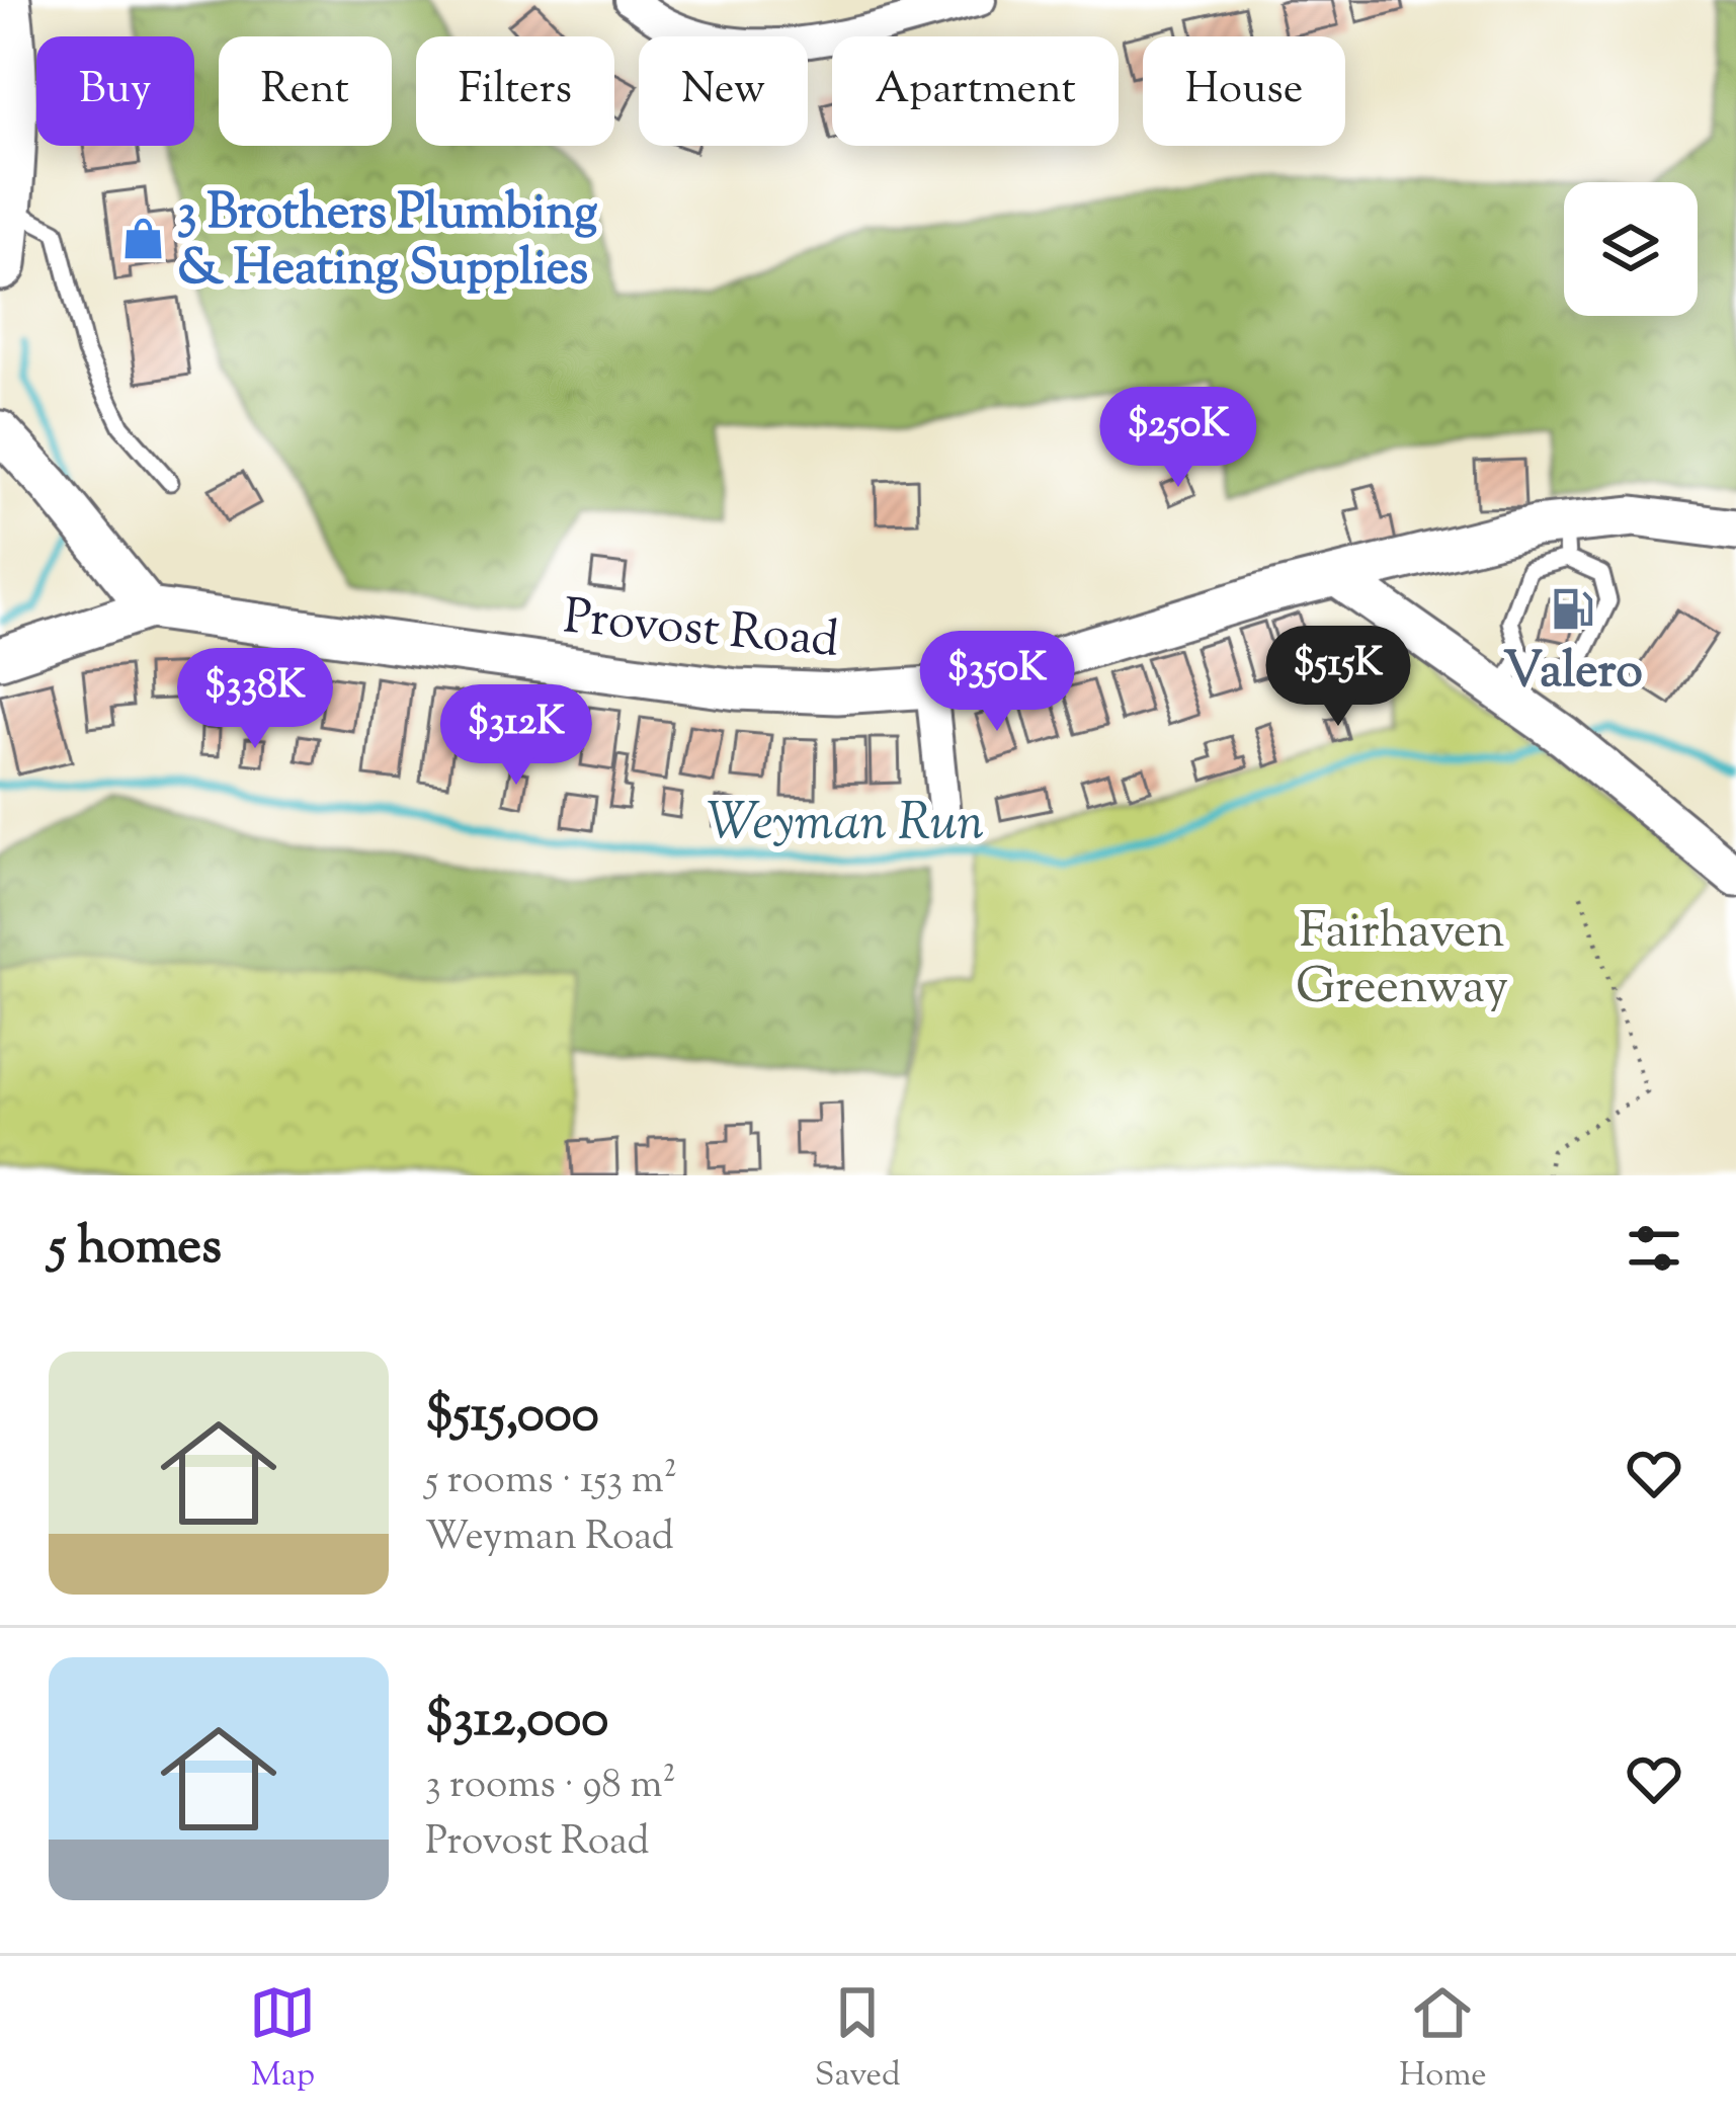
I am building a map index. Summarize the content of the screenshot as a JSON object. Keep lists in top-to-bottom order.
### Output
{
  "streets": {
    "street": ["Provost Road"]
  },
  "water": ["Weyman Run"],
  "parks": ["Fairhaven Greenway"],
  "places": {
    "shop": ["3 Brothers Plumbing & Heating Supplies"],
    "fuel station": ["Valero"]
  },
  "page": {
    "chip": [
      "Buy",
      "Rent",
      "Filters",
      "New",
      "Apartment",
      "House"
    ],
    "price": [
      "$250K",
      "$515K",
      "$350K",
      "$338K",
      "$312K"
    ],
    "heading": "5 homes",
    "list": [
      {
        "name": "$515,000",
        "note": "5 rooms · 153 m² · Weyman Road"
      },
      {
        "name": "$312,000",
        "note": "3 rooms · 98 m² · Provost Road"
      }
    ],
    "tabs": ["Map", "Saved", "Home"]
  }
}
